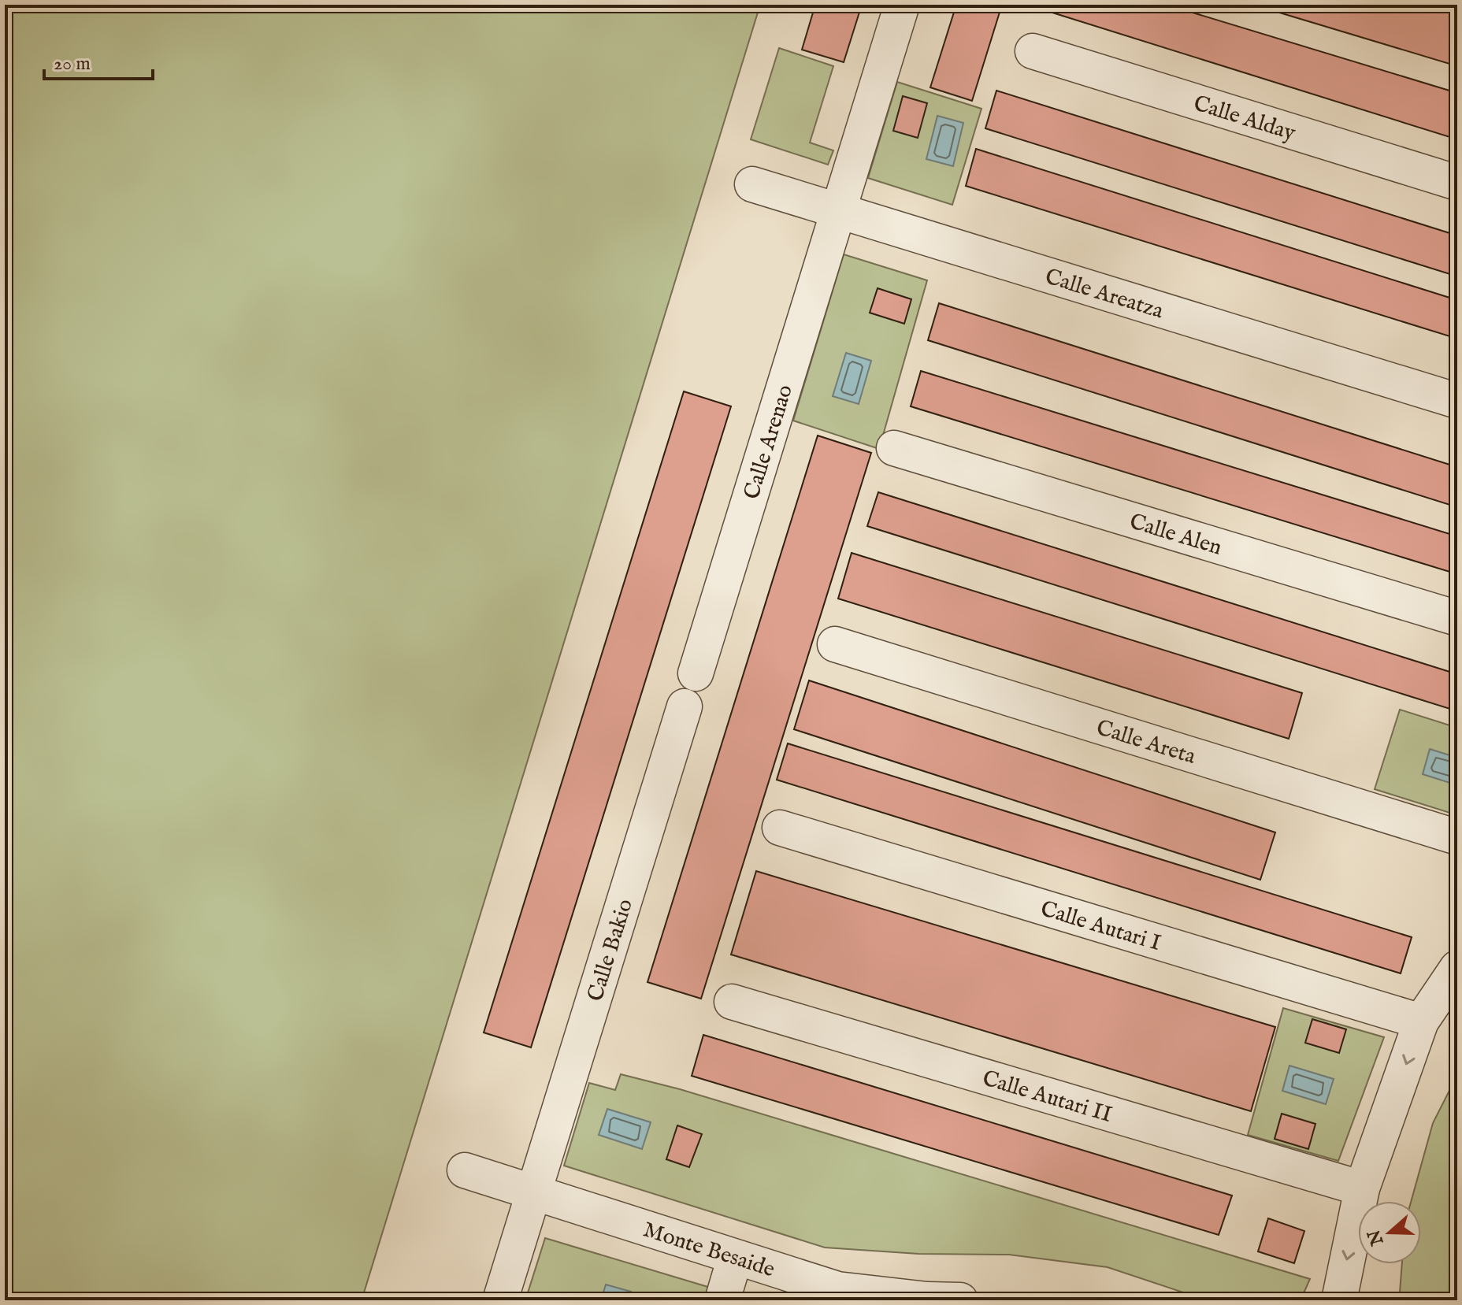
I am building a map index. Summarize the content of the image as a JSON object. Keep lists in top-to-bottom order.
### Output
{
  "streets": {
    "street": [
      "Calle Alday",
      "Calle Areatza",
      "Calle Arenao",
      "Calle Alen",
      "Calle Areta",
      "Calle Autari I",
      "Calle Bakio",
      "Calle Autari II",
      "Monte Besaide"
    ]
  },
  "crossings": [
    ["Calle Areatza", "Calle Arenao"],
    ["Calle Bakio", "Monte Besaide"]
  ],
  "scale_bar": "20 m",
  "north": "left"
}
